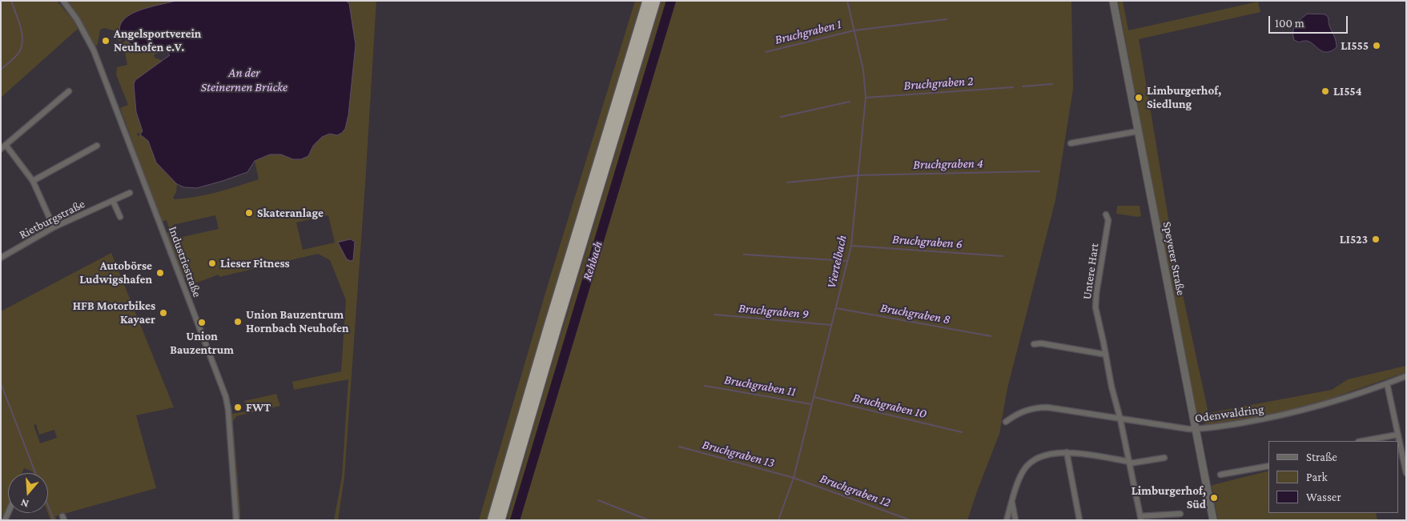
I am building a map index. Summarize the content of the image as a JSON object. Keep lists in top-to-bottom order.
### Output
{
  "streets": {
    "street": [
      "Rietburgstraße",
      "Speyerer Straße",
      "Industriestraße",
      "Untere Hart",
      "Odenwaldring"
    ]
  },
  "crossings": [
    ["Speyerer Straße", "Odenwaldring"],
    ["Untere Hart", "Odenwaldring"]
  ],
  "water": [
    "Bruchgraben 1",
    "An der Steinernen Brücke",
    "Bruchgraben 2",
    "Bruchgraben 4",
    "Bruchgraben 6",
    "Rehbach",
    "Viertelbach",
    "Bruchgraben 9",
    "Bruchgraben 8",
    "Bruchgraben 11",
    "Bruchgraben 10",
    "Bruchgraben 13",
    "Bruchgraben 12"
  ],
  "places": [
    "Angelsportverein Neuhofen e.V.",
    "LI555",
    "LI554",
    "Limburgerhof, Siedlung",
    "Skateranlage",
    "LI523",
    "Lieser Fitness",
    "Autobörse Ludwigshafen",
    "HFB Motorbikes Kayaer",
    "Union Bauzentrum Hornbach Neuhofen",
    "Union Bauzentrum",
    "FWT",
    "Limburgerhof, Süd"
  ],
  "legend": ["Straße", "Park", "Wasser"],
  "scale_bar": "100 m",
  "north": "bottom"
}
